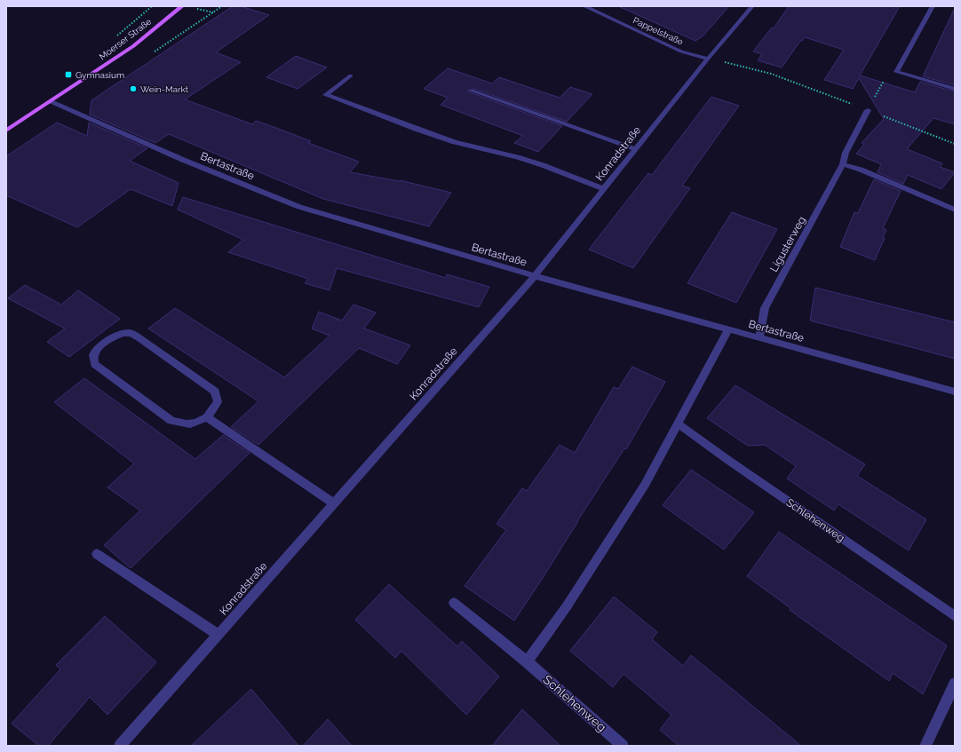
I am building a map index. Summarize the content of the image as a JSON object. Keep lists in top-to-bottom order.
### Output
{
  "streets": {
    "main road": ["Moerser Straße"],
    "street": [
      "Pappelstraße",
      "Konradstraße",
      "Bertastraße",
      "Ligusterweg",
      "Schlehenweg"
    ]
  },
  "crossings": [
    ["Pappelstraße", "Konradstraße"],
    ["Moerser Straße", "Bertastraße"],
    ["Konradstraße", "Bertastraße"],
    ["Bertastraße", "Ligusterweg"]
  ],
  "places": {
    "transit": ["Gymnasium"],
    "other": ["Wein-Markt"]
  }
}
